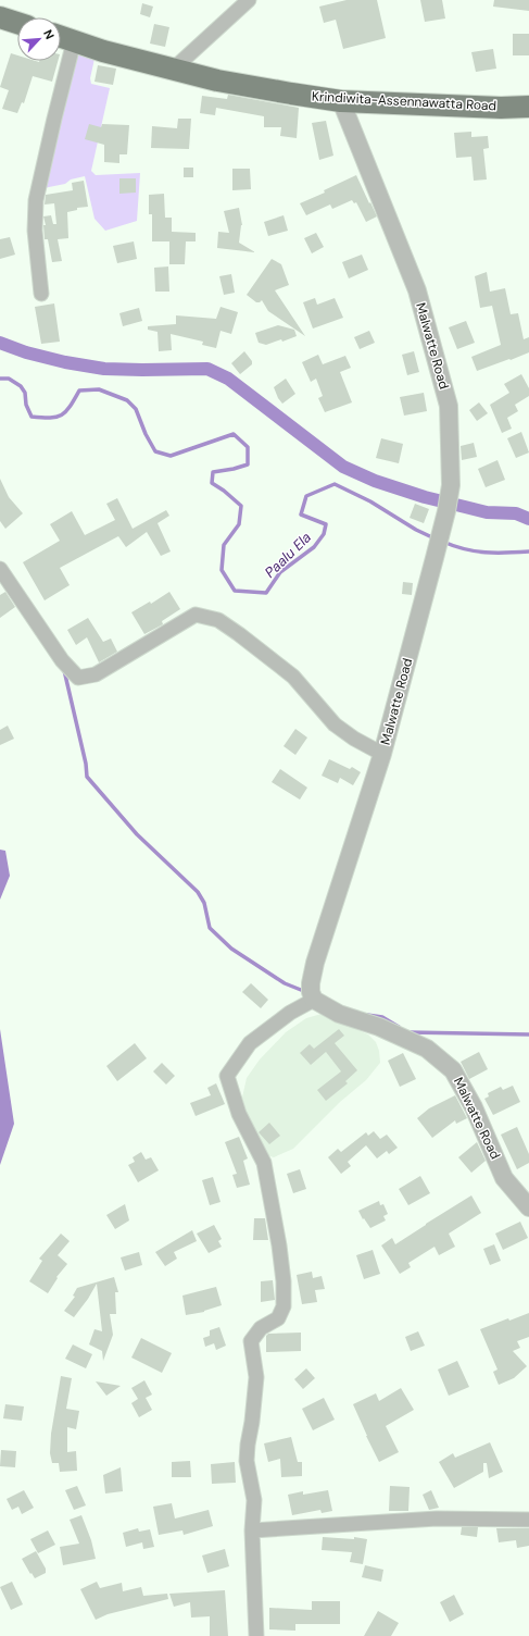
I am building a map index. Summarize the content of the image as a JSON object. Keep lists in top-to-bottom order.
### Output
{
  "streets": {
    "main road": ["Krindiwita-Assennawatta Road"],
    "street": ["Malwatte Road"]
  },
  "crossings": [
    ["Krindiwita-Assennawatta Road", "Malwatte Road"]
  ],
  "water": ["Paalu Ela"],
  "north": "top right"
}
